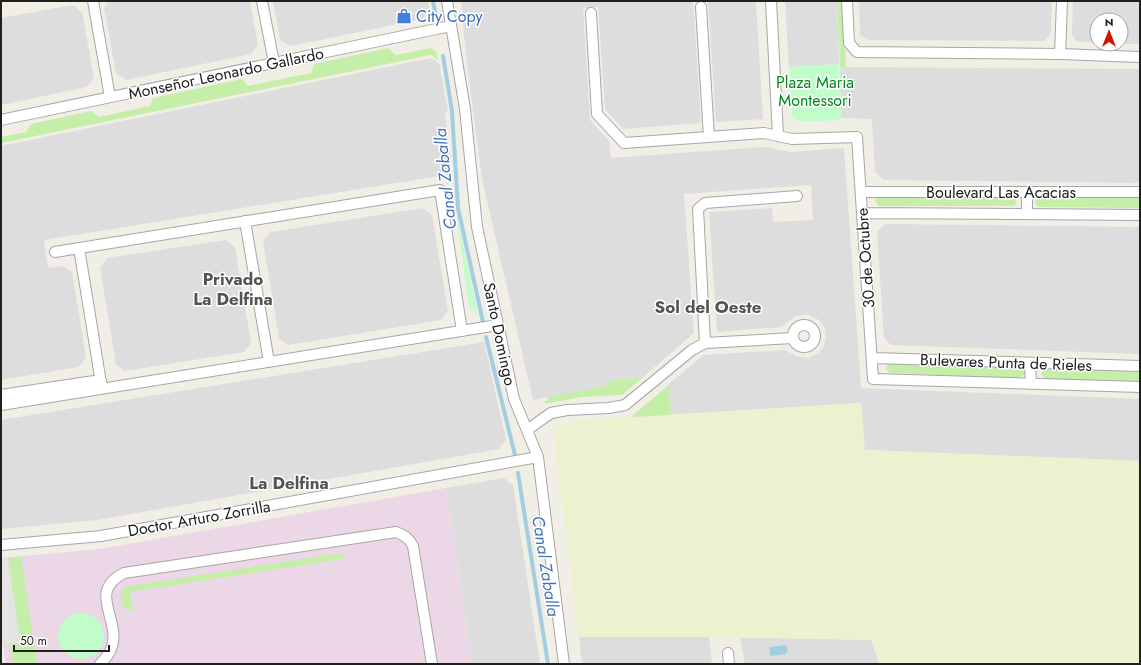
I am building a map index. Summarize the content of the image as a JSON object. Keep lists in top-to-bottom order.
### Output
{
  "streets": {
    "street": [
      "Monseñor Leonardo Gallardo",
      "Boulevard Las Acacias",
      "30 de Octubre",
      "Santo Domingo",
      "Bulevares Punta de Rieles",
      "Doctor Arturo Zorrilla"
    ]
  },
  "crossings": [
    ["Monseñor Leonardo Gallardo", "Santo Domingo"],
    ["Boulevard Las Acacias", "30 de Octubre"],
    ["30 de Octubre", "Bulevares Punta de Rieles"],
    ["Santo Domingo", "Doctor Arturo Zorrilla"]
  ],
  "districts": ["Privado La Delfina", "Sol del Oeste", "La Delfina"],
  "water": ["Canal Zaballa"],
  "parks": ["Plaza Maria Montessori"],
  "places": {
    "shop": ["City Copy"]
  },
  "scale_bar": "50 m",
  "north": "top"
}
